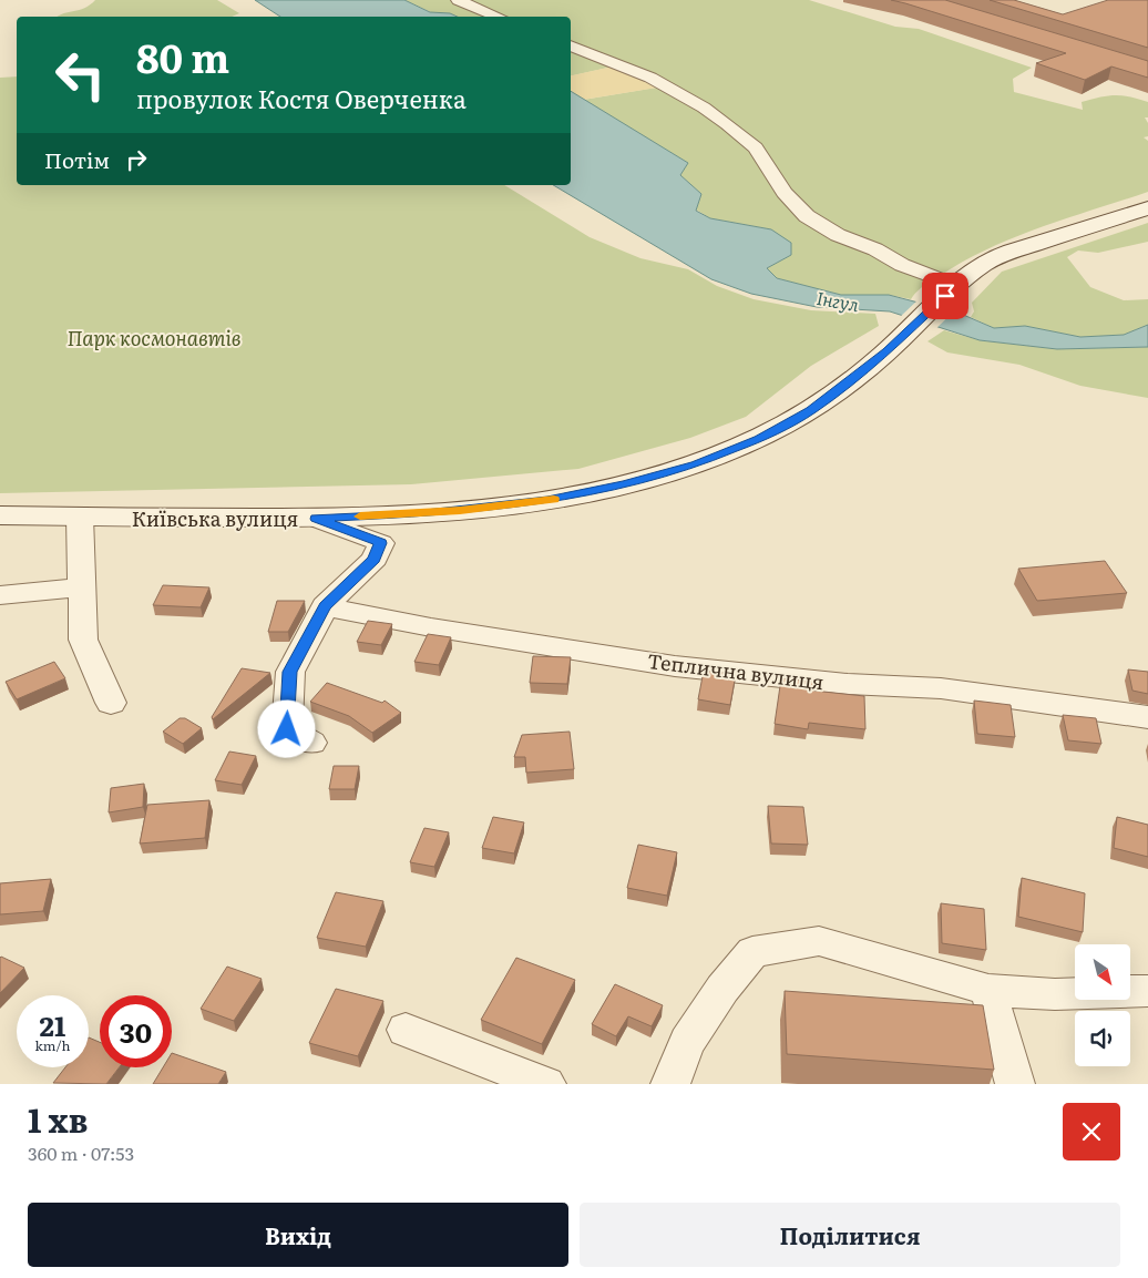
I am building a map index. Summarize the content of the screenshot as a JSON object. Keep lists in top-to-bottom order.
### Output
{
  "streets": {
    "street": ["Київська вулиця", "Теплична вулиця"]
  },
  "water": ["Інгул"],
  "parks": ["Парк космонавтів"],
  "north": "bottom right",
  "page": {
    "turn": ["80 m", "провулок Костя Оверченка"],
    "then": "Потім",
    "speed": "21 km/h",
    "limit": "30",
    "heading": ["1 хв", "360 m · 07:53"],
    "buttons": ["Вихід", "Поділитися"]
  }
}
